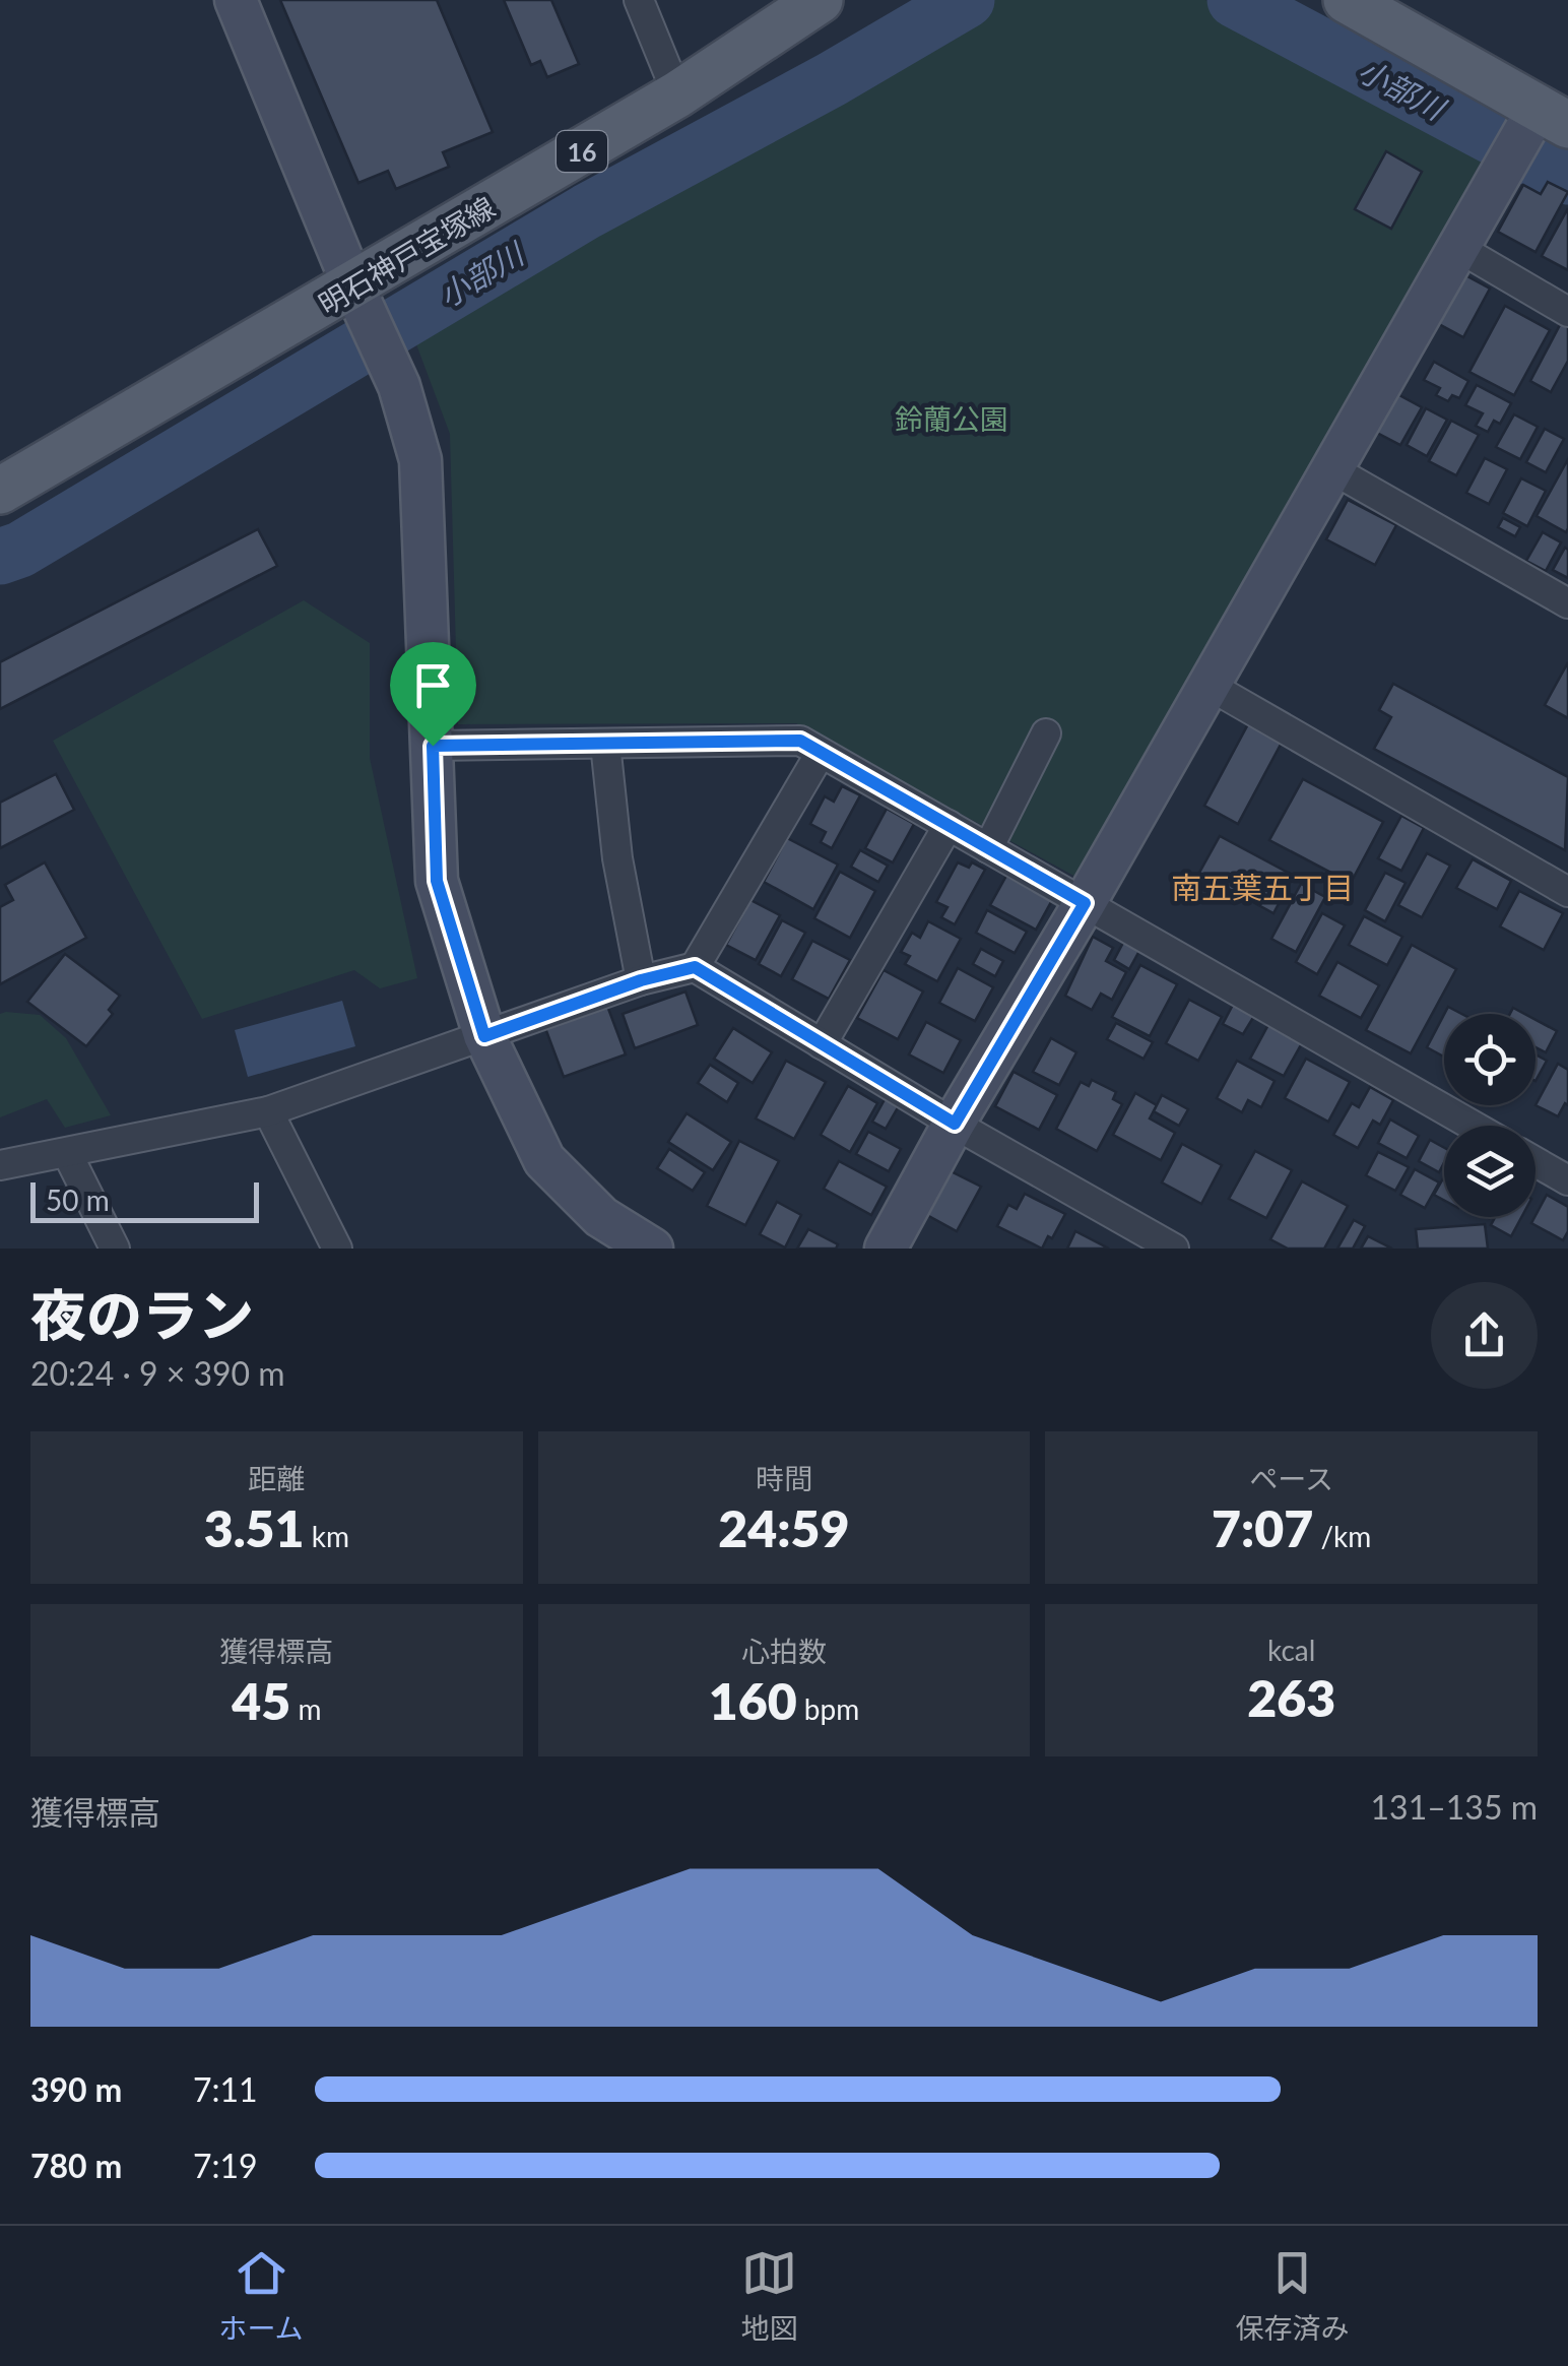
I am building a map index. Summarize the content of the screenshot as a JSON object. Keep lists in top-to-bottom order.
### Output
{
  "streets": {
    "main road": ["16", "明石神戸宝塚線"]
  },
  "districts": ["南五葉五丁目"],
  "water": ["小部川"],
  "parks": ["鈴蘭公園"],
  "scale_bar": "50 m",
  "page": {
    "scale": "50 m",
    "heading": ["夜のラン", "20:24 · 9 × 390 m"],
    "stats": [
      ["距離", "3.51 km"],
      ["時間", "24:59"],
      ["ペース", "7:07 /km"],
      ["獲得標高", "45 m"],
      ["心拍数", "160 bpm"],
      ["kcal", "263"]
    ],
    "chart": ["獲得標高", "131–135 m"],
    "list": [
      {
        "name": "390 m",
        "note": "7:11"
      },
      {
        "name": "780 m",
        "note": "7:19"
      }
    ],
    "tabs": ["ホーム", "地図", "保存済み"]
  }
}
